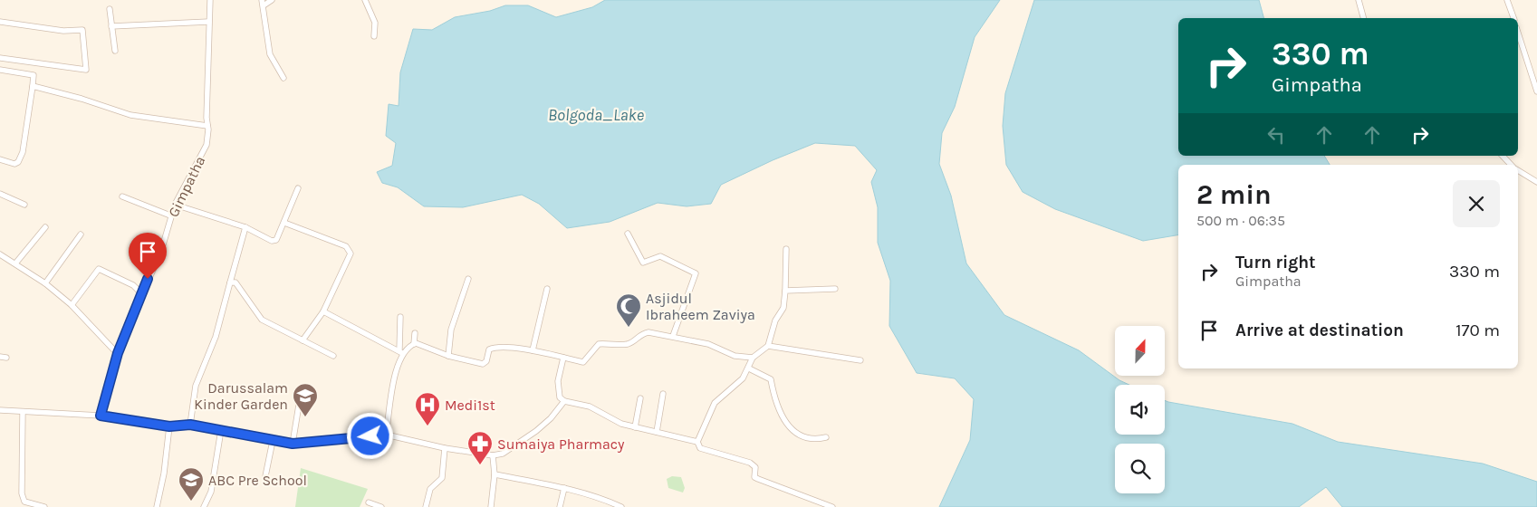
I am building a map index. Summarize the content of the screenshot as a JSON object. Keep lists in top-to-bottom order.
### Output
{
  "streets": {
    "street": ["Gimpatha"]
  },
  "water": ["Bolgoda_Lake"],
  "places": {
    "mosque": ["Asjidul Ibraheem Zaviya"],
    "school or university": ["Darussalam Kinder Garden", "ABC Pre School"],
    "hospital": ["Medi1st"],
    "pharmacy": ["Sumaiya Pharmacy"]
  },
  "north": "top",
  "page": {
    "turn": ["330 m", "Gimpatha"],
    "heading": ["2 min", "500 m · 06:35"],
    "list": [
      {
        "name": "Turn right",
        "note": "Gimpatha",
        "value": "330 m"
      },
      {
        "name": "Arrive at destination",
        "value": "170 m"
      }
    ]
  }
}
